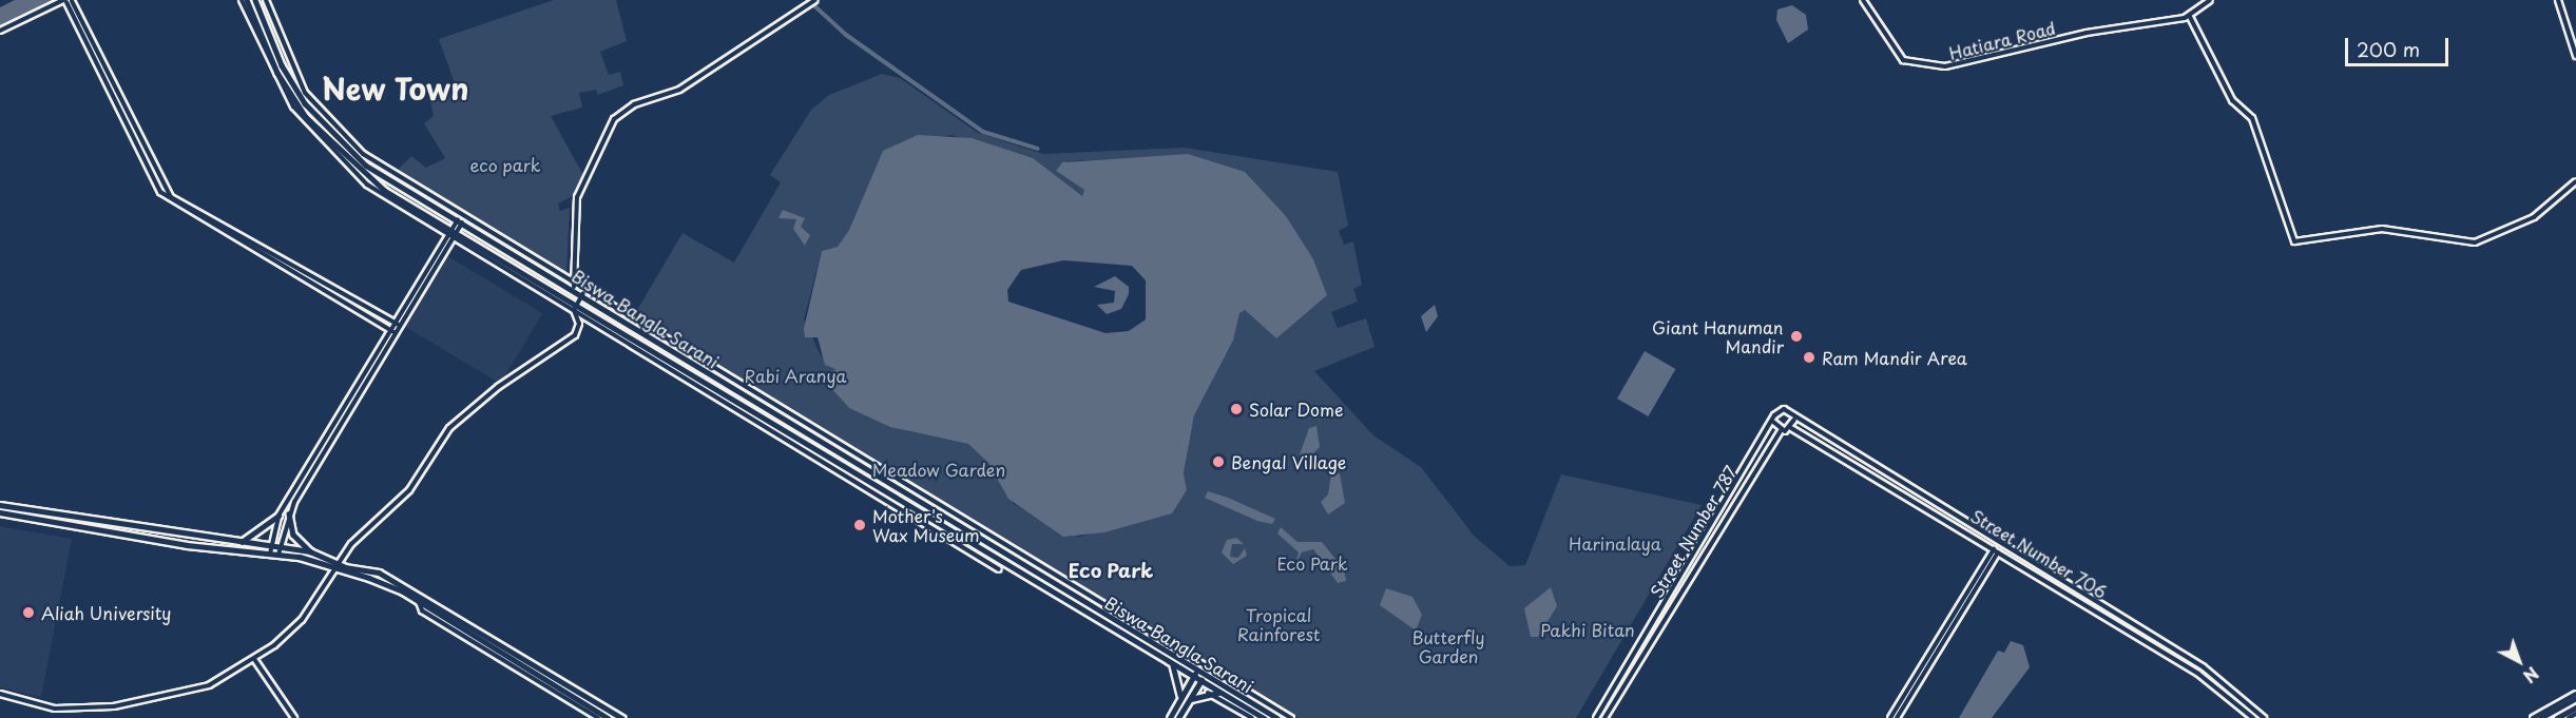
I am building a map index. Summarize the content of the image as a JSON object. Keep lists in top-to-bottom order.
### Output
{
  "streets": {
    "main road": ["Biswa Bangla Sarani"],
    "street": ["Hatiara Road", "Street Number 787", "Street Number 706"]
  },
  "districts": ["New Town", "Eco Park"],
  "parks": [
    "eco park",
    "Rabi Aranya",
    "Meadow Garden",
    "Harinalaya",
    "Eco Park",
    "Tropical Rainforest",
    "Pakhi Bitan",
    "Butterfly Garden"
  ],
  "places": [
    "Giant Hanuman Mandir",
    "Ram Mandir Area",
    "Solar Dome",
    "Bengal Village",
    "Mother's Wax Museum",
    "Aliah University"
  ],
  "scale_bar": "200 m",
  "north": "bottom right"
}
